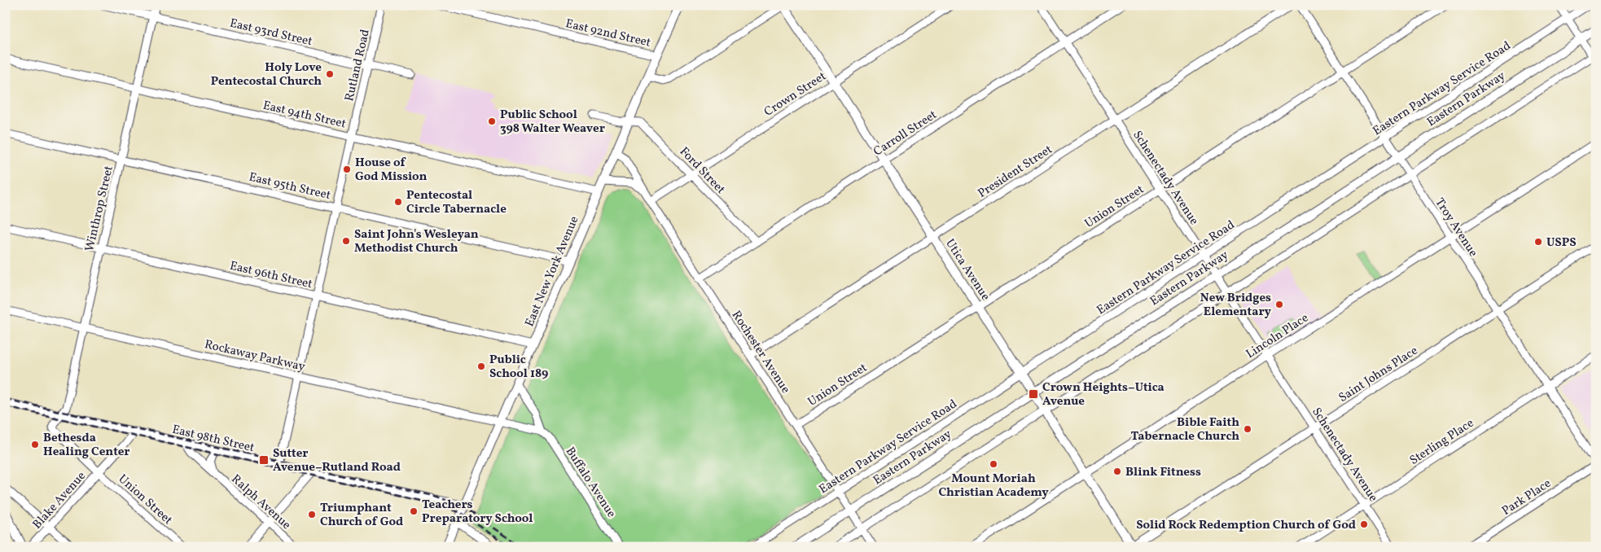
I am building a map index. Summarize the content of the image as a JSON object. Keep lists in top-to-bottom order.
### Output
{
  "streets": {
    "main road": ["Eastern Parkway", "Utica Avenue", "East New York Avenue"],
    "street": [
      "East 93rd Street",
      "East 92nd Street",
      "Rutland Road",
      "Eastern Parkway Service Road",
      "Crown Street",
      "East 94th Street",
      "Carroll Street",
      "Ford Street",
      "President Street",
      "Schenectady Avenue",
      "East 95th Street",
      "Union Street",
      "Winthrop Street",
      "Troy Avenue",
      "East 96th Street",
      "Lincoln Place",
      "Rochester Avenue",
      "Rockaway Parkway",
      "Saint Johns Place",
      "East 98th Street",
      "Sterling Place",
      "Buffalo Avenue",
      "Park Place",
      "Blake Avenue",
      "Ralph Avenue"
    ]
  },
  "crossings": [
    ["East 93rd Street", "Rutland Road"],
    ["East 93rd Street", "Winthrop Street"],
    ["East 92nd Street", "East New York Avenue"],
    ["Rutland Road", "East 94th Street"],
    ["Rutland Road", "East 95th Street"],
    ["Rutland Road", "East 96th Street"],
    ["Rutland Road", "Rockaway Parkway"],
    ["Rutland Road", "East 98th Street"],
    ["Eastern Parkway Service Road", "Schenectady Avenue"],
    ["Eastern Parkway Service Road", "Troy Avenue"],
    ["Eastern Parkway Service Road", "Utica Avenue"],
    ["Eastern Parkway Service Road", "Rochester Avenue"],
    ["Crown Street", "Ford Street"],
    ["Crown Street", "Utica Avenue"],
    ["Crown Street", "Rochester Avenue"],
    ["Eastern Parkway", "Schenectady Avenue"],
    ["Eastern Parkway", "Troy Avenue"],
    ["Eastern Parkway", "Utica Avenue"],
    ["Eastern Parkway", "Rochester Avenue"],
    ["East 94th Street", "Winthrop Street"],
    ["East 94th Street", "East New York Avenue"],
    ["Carroll Street", "Ford Street"],
    ["Carroll Street", "Schenectady Avenue"],
    ["Carroll Street", "Utica Avenue"],
    ["Carroll Street", "Rochester Avenue"],
    ["Ford Street", "East New York Avenue"],
    ["President Street", "Schenectady Avenue"],
    ["President Street", "Utica Avenue"],
    ["President Street", "Rochester Avenue"],
    ["Schenectady Avenue", "Union Street"],
    ["Schenectady Avenue", "Lincoln Place"],
    ["Schenectady Avenue", "Saint Johns Place"],
    ["Schenectady Avenue", "Sterling Place"],
    ["East 95th Street", "Winthrop Street"],
    ["East 95th Street", "East New York Avenue"],
    ["Union Street", "Winthrop Street"],
    ["Union Street", "Troy Avenue"],
    ["Union Street", "Utica Avenue"],
    ["Union Street", "Rochester Avenue"],
    ["Union Street", "East 98th Street"],
    ["Union Street", "Blake Avenue"],
    ["Winthrop Street", "East 96th Street"],
    ["Winthrop Street", "Rockaway Parkway"],
    ["Winthrop Street", "East 98th Street"],
    ["Troy Avenue", "Lincoln Place"],
    ["Troy Avenue", "Saint Johns Place"],
    ["Troy Avenue", "Sterling Place"],
    ["Utica Avenue", "Lincoln Place"],
    ["Utica Avenue", "Saint Johns Place"],
    ["East New York Avenue", "East 96th Street"],
    ["East New York Avenue", "Rochester Avenue"],
    ["East New York Avenue", "Rockaway Parkway"],
    ["East New York Avenue", "East 98th Street"],
    ["East New York Avenue", "Buffalo Avenue"],
    ["East 98th Street", "Blake Avenue"],
    ["East 98th Street", "Ralph Avenue"]
  ],
  "places": {
    "other": [
      "Holy Love Pentecostal Church",
      "Public School 398 Walter Weaver",
      "House of God Mission",
      "Pentecostal Circle Tabernacle",
      "Saint John's Wesleyan Methodist Church",
      "USPS",
      "New Bridges Elementary",
      "Public School 189",
      "Bible Faith Tabernacle Church",
      "Bethesda Healing Center",
      "Mount Moriah Christian Academy",
      "Blink Fitness",
      "Teachers Preparatory School",
      "Triumphant Church of God",
      "Solid Rock Redemption Church of God"
    ],
    "transit": ["Crown Heights–Utica Avenue", "Sutter Avenue–Rutland Road"]
  }
}
